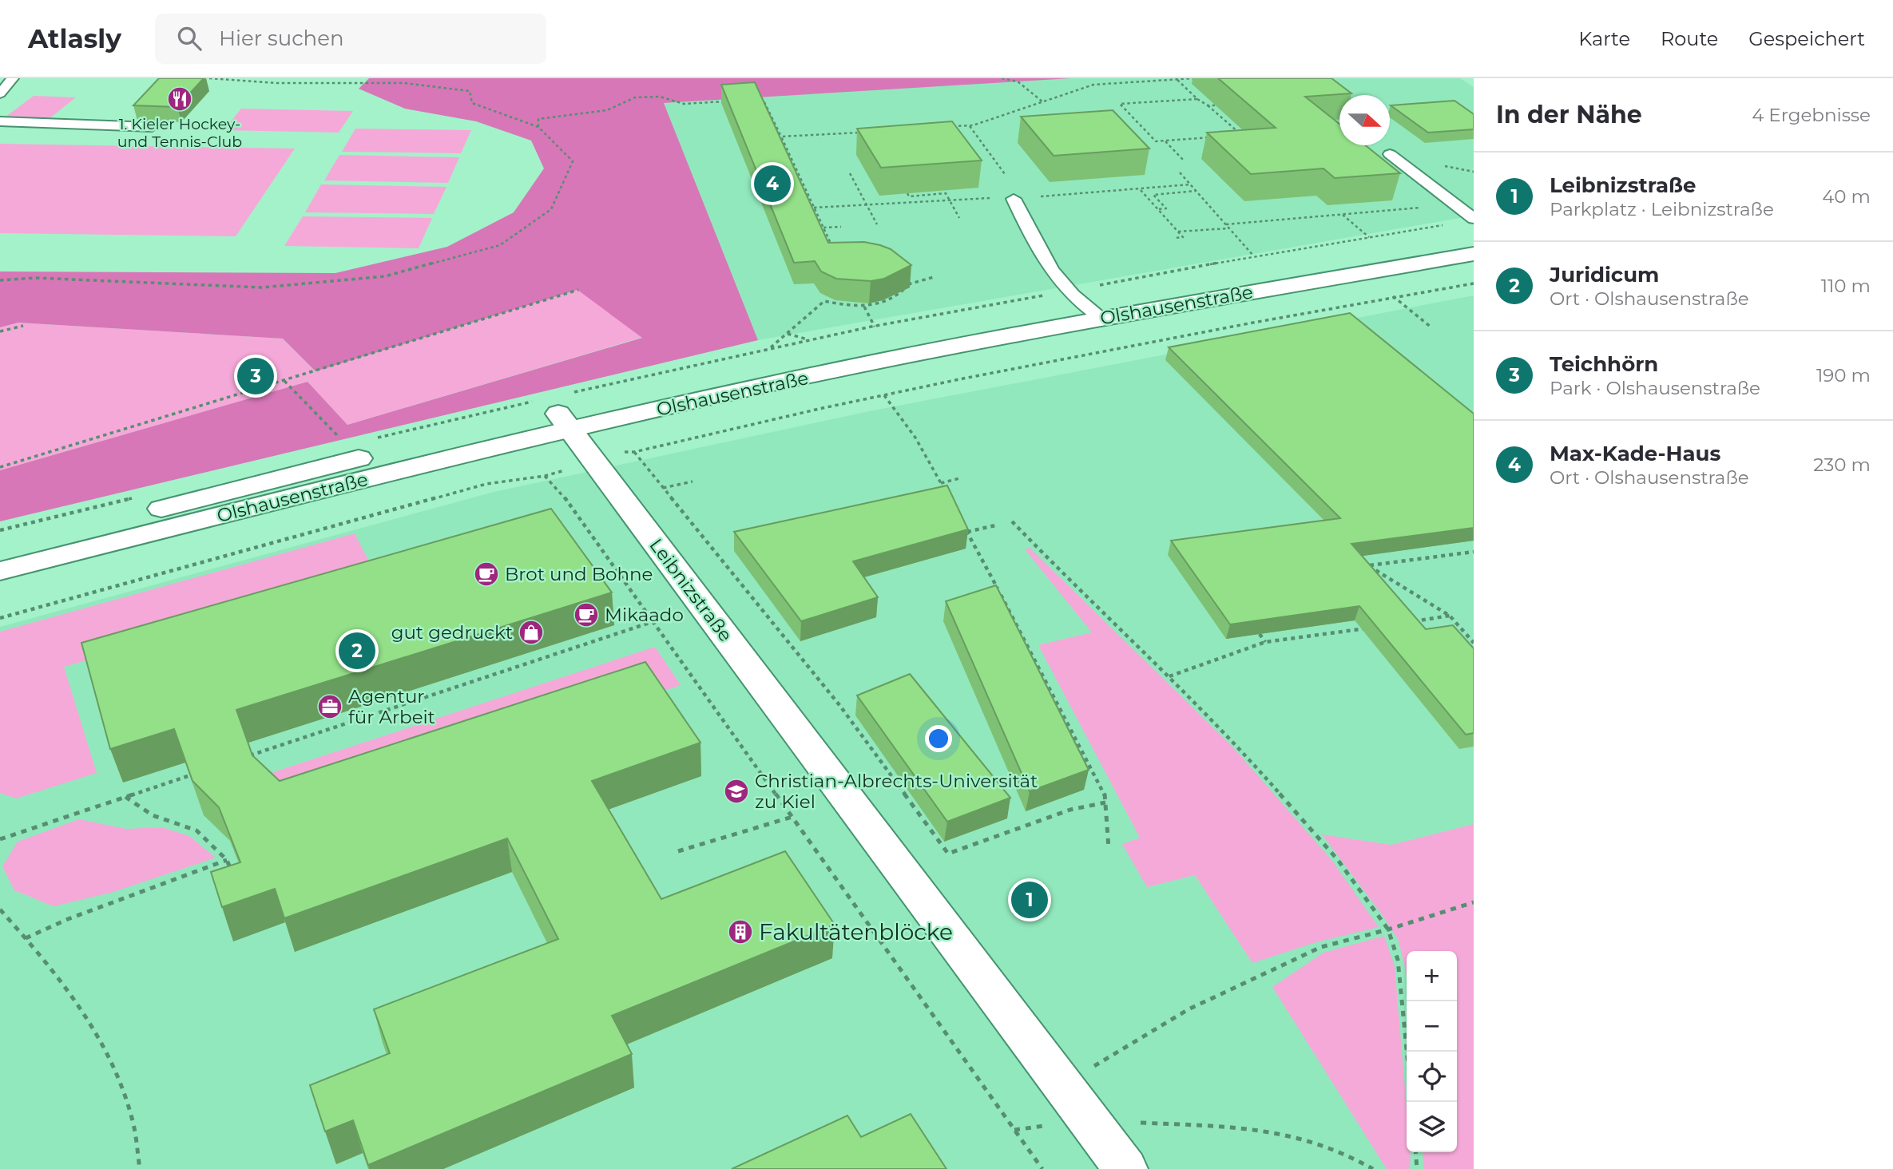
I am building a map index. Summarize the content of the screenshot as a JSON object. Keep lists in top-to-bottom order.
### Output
{
  "streets": {
    "street": ["Olshausenstraße", "Leibnizstraße"]
  },
  "crossings": [
    ["Olshausenstraße", "Leibnizstraße"]
  ],
  "places": {
    "restaurant": ["1. Kieler Hockey- und Tennis-Club"],
    "cafe": ["Brot und Bohne", "Mikaado"],
    "shop": ["gut gedruckt"],
    "office": ["Agentur für Arbeit"],
    "school or university": ["Christian-Albrechts-Universität zu Kiel"],
    "building": ["Fakultätenblöcke"]
  },
  "north": "right",
  "page": {
    "header": "Atlasly",
    "search": "Hier suchen",
    "nav": ["Karte", "Route", "Gespeichert"],
    "heading": ["In der Nähe", "4 Ergebnisse"],
    "list": [
      {
        "mark": "1",
        "name": "Leibnizstraße",
        "note": "Parkplatz · Leibnizstraße",
        "value": "40 m"
      },
      {
        "mark": "2",
        "name": "Juridicum",
        "note": "Ort · Olshausenstraße",
        "value": "110 m"
      },
      {
        "mark": "3",
        "name": "Teichhörn",
        "note": "Park · Olshausenstraße",
        "value": "190 m"
      },
      {
        "mark": "4",
        "name": "Max-Kade-Haus",
        "note": "Ort · Olshausenstraße",
        "value": "230 m"
      }
    ],
    "pins": [
      "4",
      "3",
      "2",
      "1"
    ],
    "map_buttons": ["+", "−"]
  }
}
